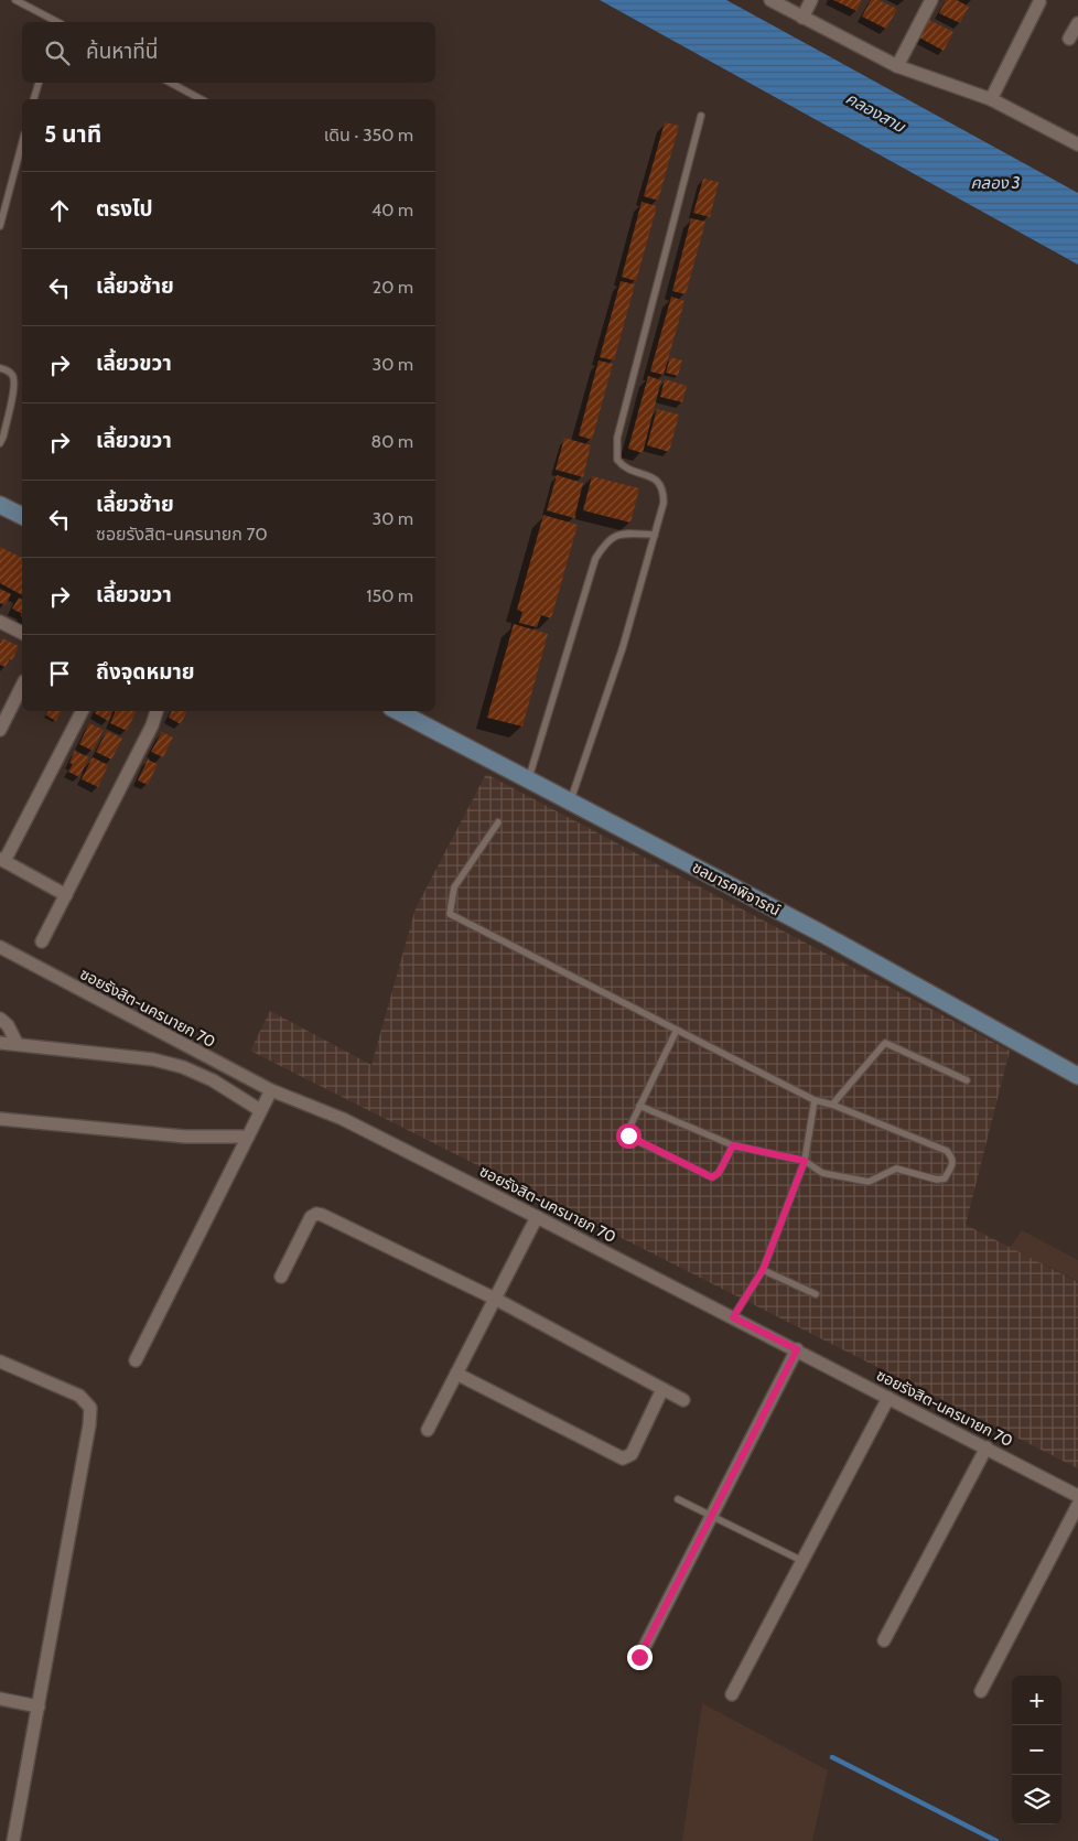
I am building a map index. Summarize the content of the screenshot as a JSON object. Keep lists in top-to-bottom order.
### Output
{
  "streets": {
    "street": ["ชลมารคพิจารณ์", "ซอยรังสิต-นครนายก 70"]
  },
  "water": ["คลองสาม", "คลอง 3"],
  "page": {
    "search": "ค้นหาที่นี่",
    "heading": ["5 นาที", "เดิน · 350 m"],
    "list": [
      ["ตรงไป", "40 m"],
      ["เลี้ยวซ้าย", "20 m"],
      ["เลี้ยวขวา", "30 m"],
      ["เลี้ยวขวา", "80 m"],
      ["เลี้ยวซ้าย", "ซอยรังสิต-นครนายก 70", "30 m"],
      ["เลี้ยวขวา", "150 m"],
      "ถึงจุดหมาย"
    ],
    "map_buttons": ["+", "−"]
  }
}
